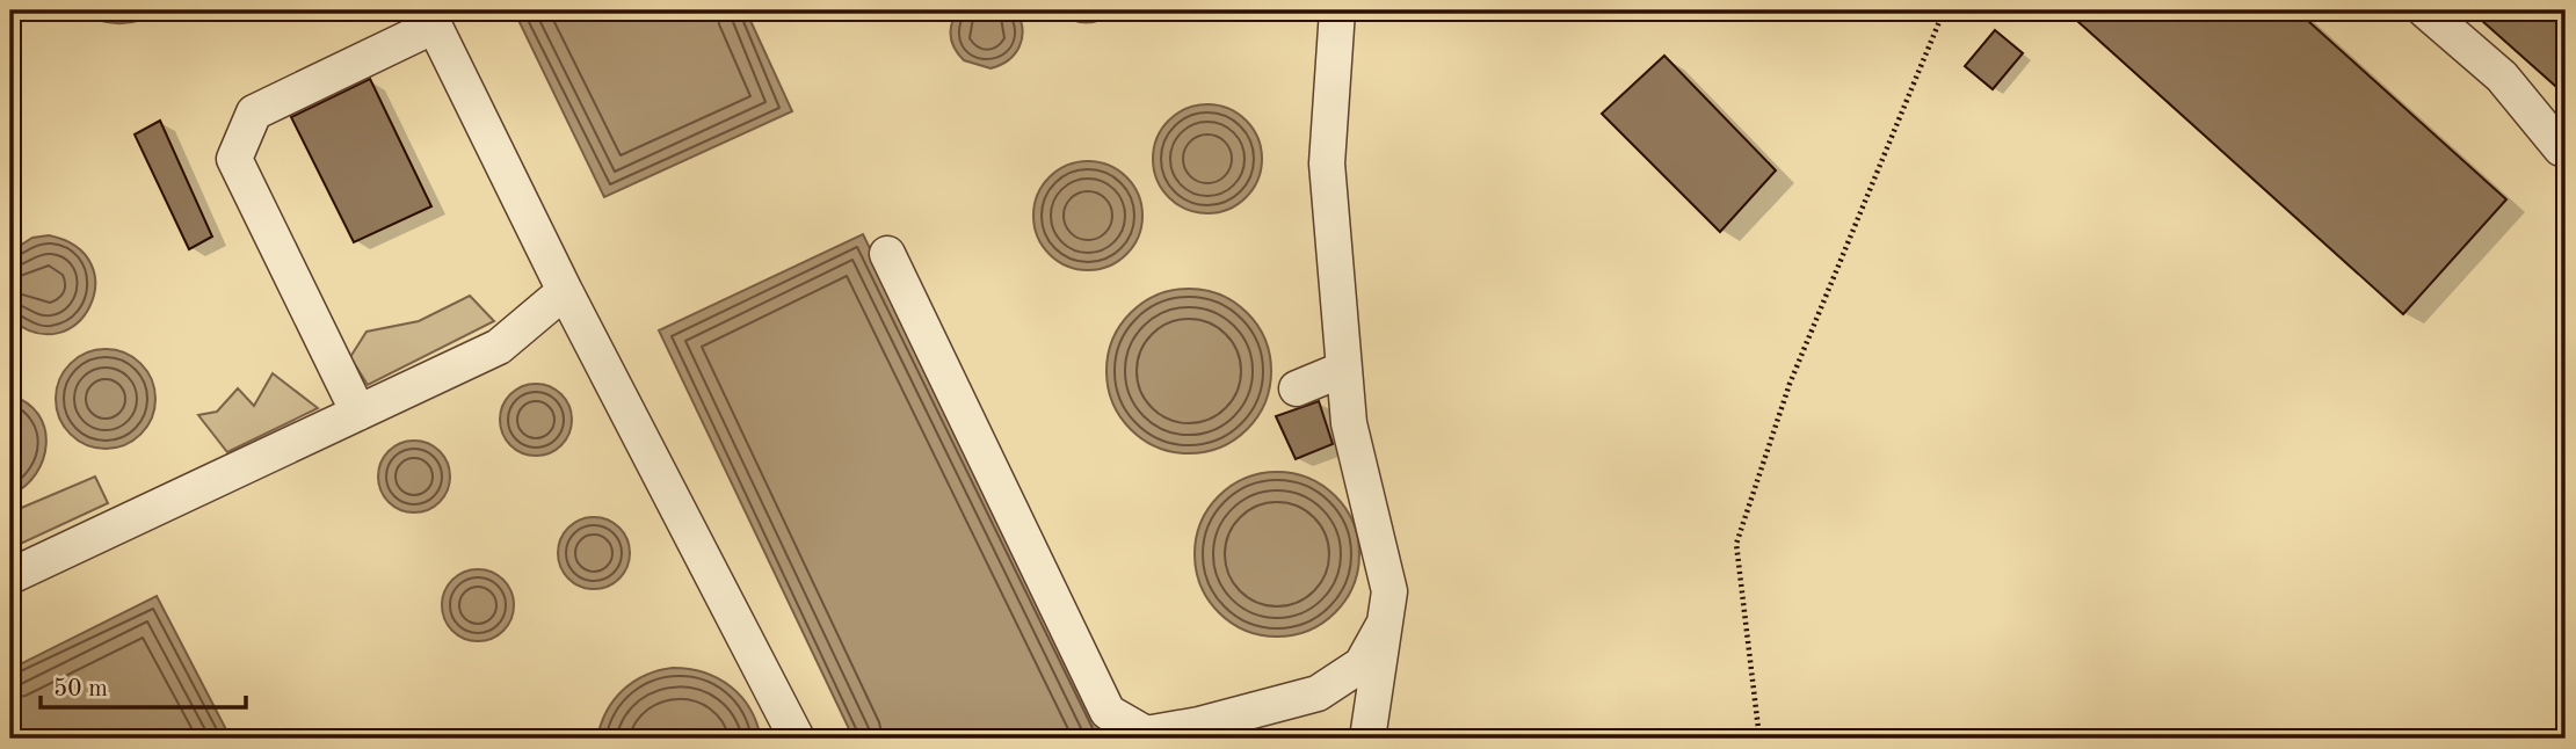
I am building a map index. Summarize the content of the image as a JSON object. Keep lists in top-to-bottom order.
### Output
{
  "scale_bar": "50 m"
}
